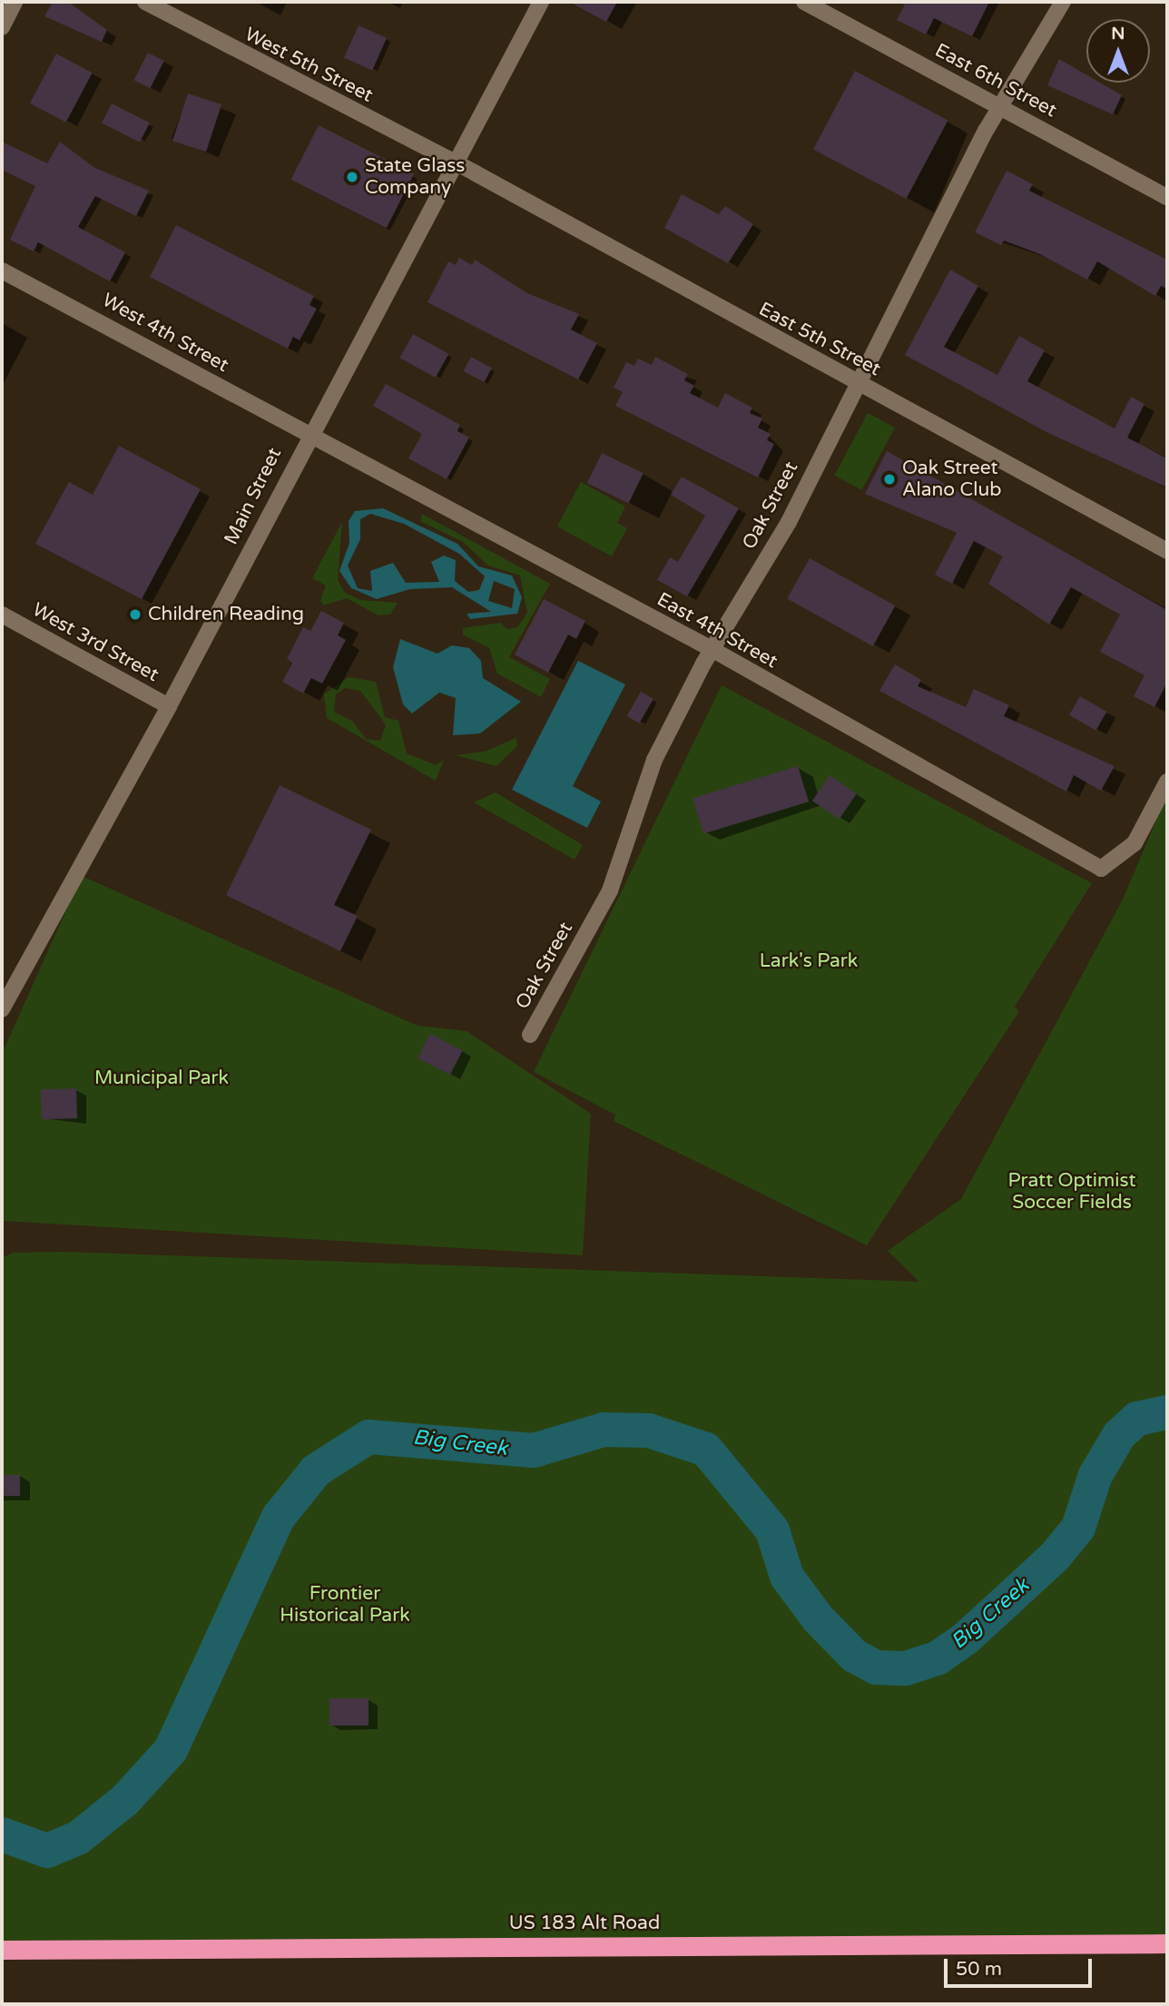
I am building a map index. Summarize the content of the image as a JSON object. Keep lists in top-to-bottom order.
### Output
{
  "streets": {
    "highway": ["US 183 Alt Road"],
    "street": [
      "West 5th Street",
      "East 6th Street",
      "West 4th Street",
      "East 5th Street",
      "Main Street",
      "Oak Street",
      "East 4th Street",
      "West 3rd Street"
    ]
  },
  "crossings": [
    ["West 5th Street", "East 5th Street"],
    ["West 5th Street", "Main Street"],
    ["East 6th Street", "Oak Street"],
    ["West 4th Street", "Main Street"],
    ["West 4th Street", "East 4th Street"],
    ["East 5th Street", "Main Street"],
    ["East 5th Street", "Oak Street"],
    ["Main Street", "East 4th Street"],
    ["Main Street", "West 3rd Street"],
    ["Oak Street", "East 4th Street"]
  ],
  "water": ["Big Creek"],
  "parks": [
    "Lark's Park",
    "Municipal Park",
    "Pratt Optimist Soccer Fields",
    "Frontier Historical Park"
  ],
  "places": ["State Glass Company", "Oak Street Alano Club", "Children Reading"],
  "scale_bar": "50 m",
  "north": "top"
}
